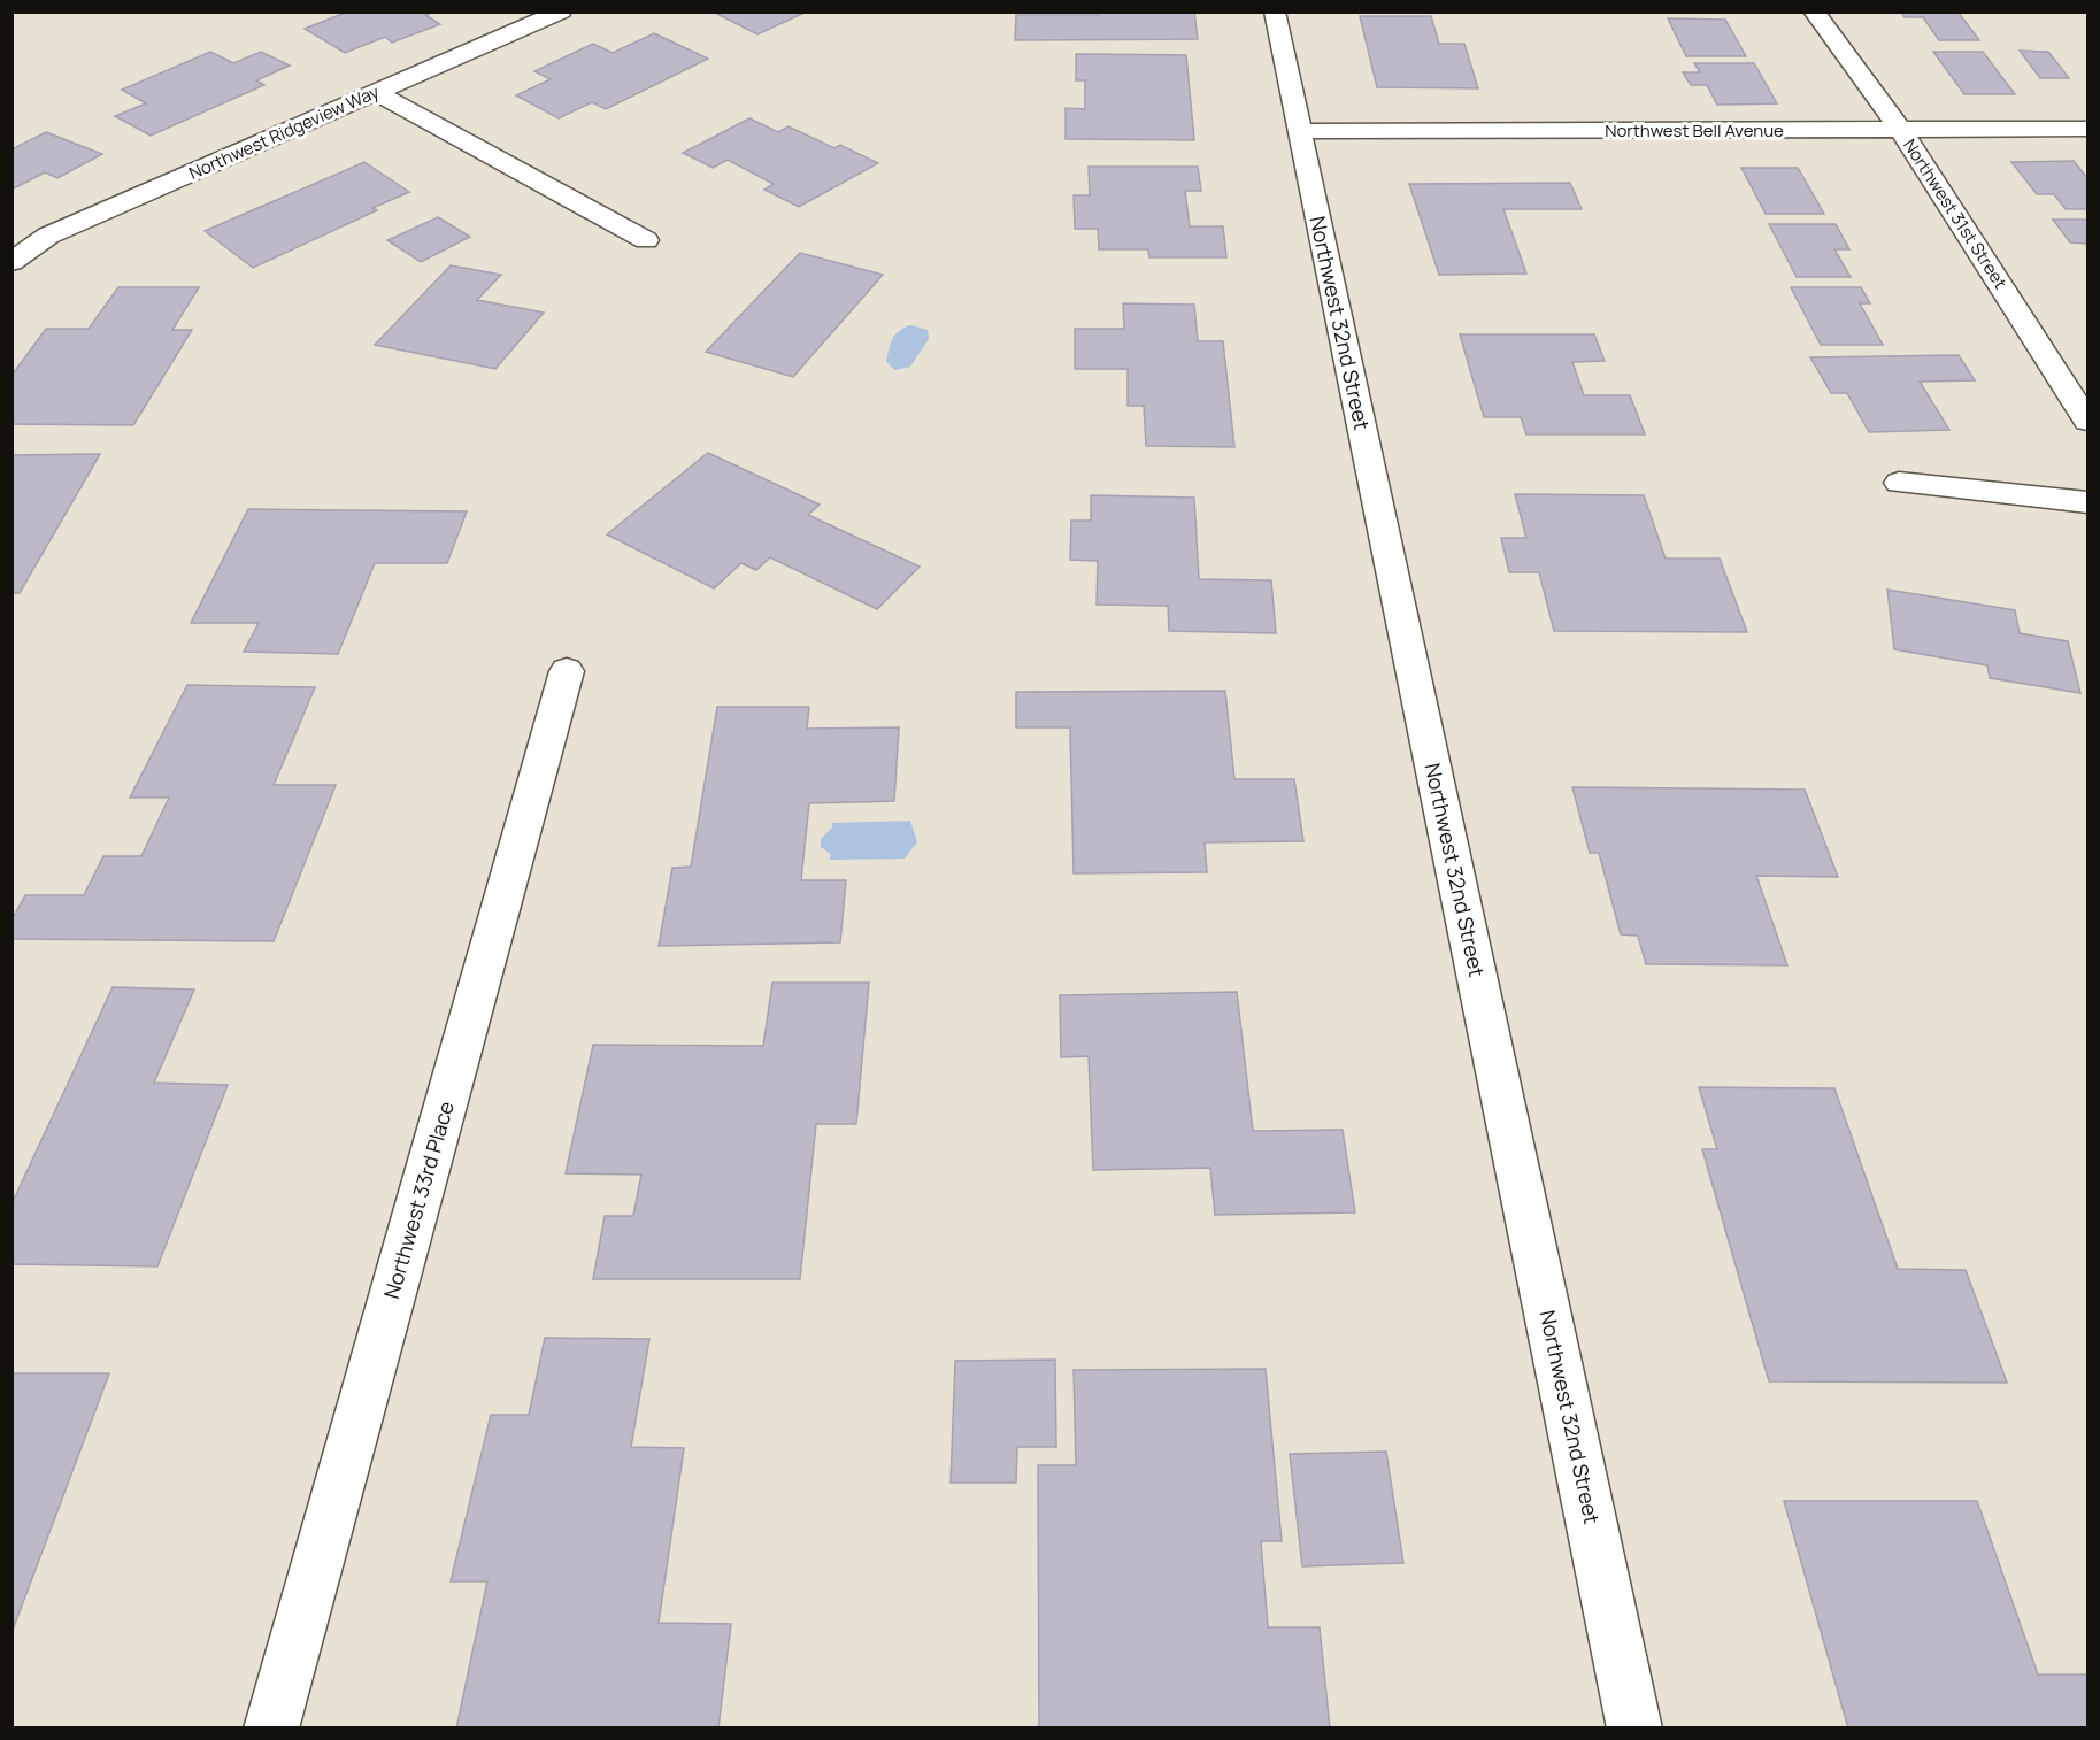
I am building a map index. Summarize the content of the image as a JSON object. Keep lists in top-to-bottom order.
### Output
{
  "streets": {
    "street": [
      "Northwest Bell Avenue",
      "Northwest Ridgeview Way",
      "Northwest 31st Street",
      "Northwest 32nd Street",
      "Northwest 33rd Place"
    ]
  },
  "crossings": [
    ["Northwest Bell Avenue", "Northwest 31st Street"],
    ["Northwest Bell Avenue", "Northwest 32nd Street"]
  ]
}
